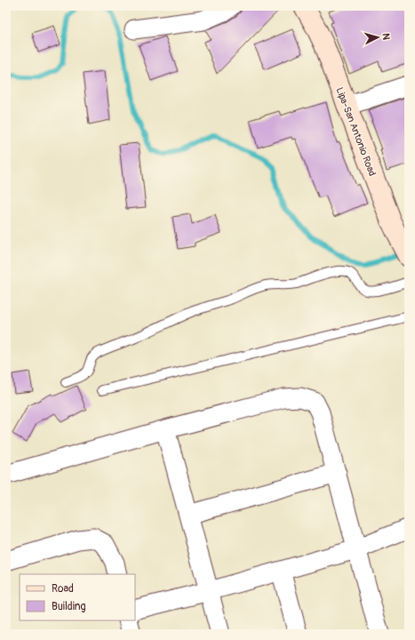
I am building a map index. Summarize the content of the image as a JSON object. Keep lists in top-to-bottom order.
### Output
{
  "streets": {
    "main road": ["Lipa-San Antonio Road"]
  },
  "legend": ["Road", "Building"],
  "north": "right"
}
